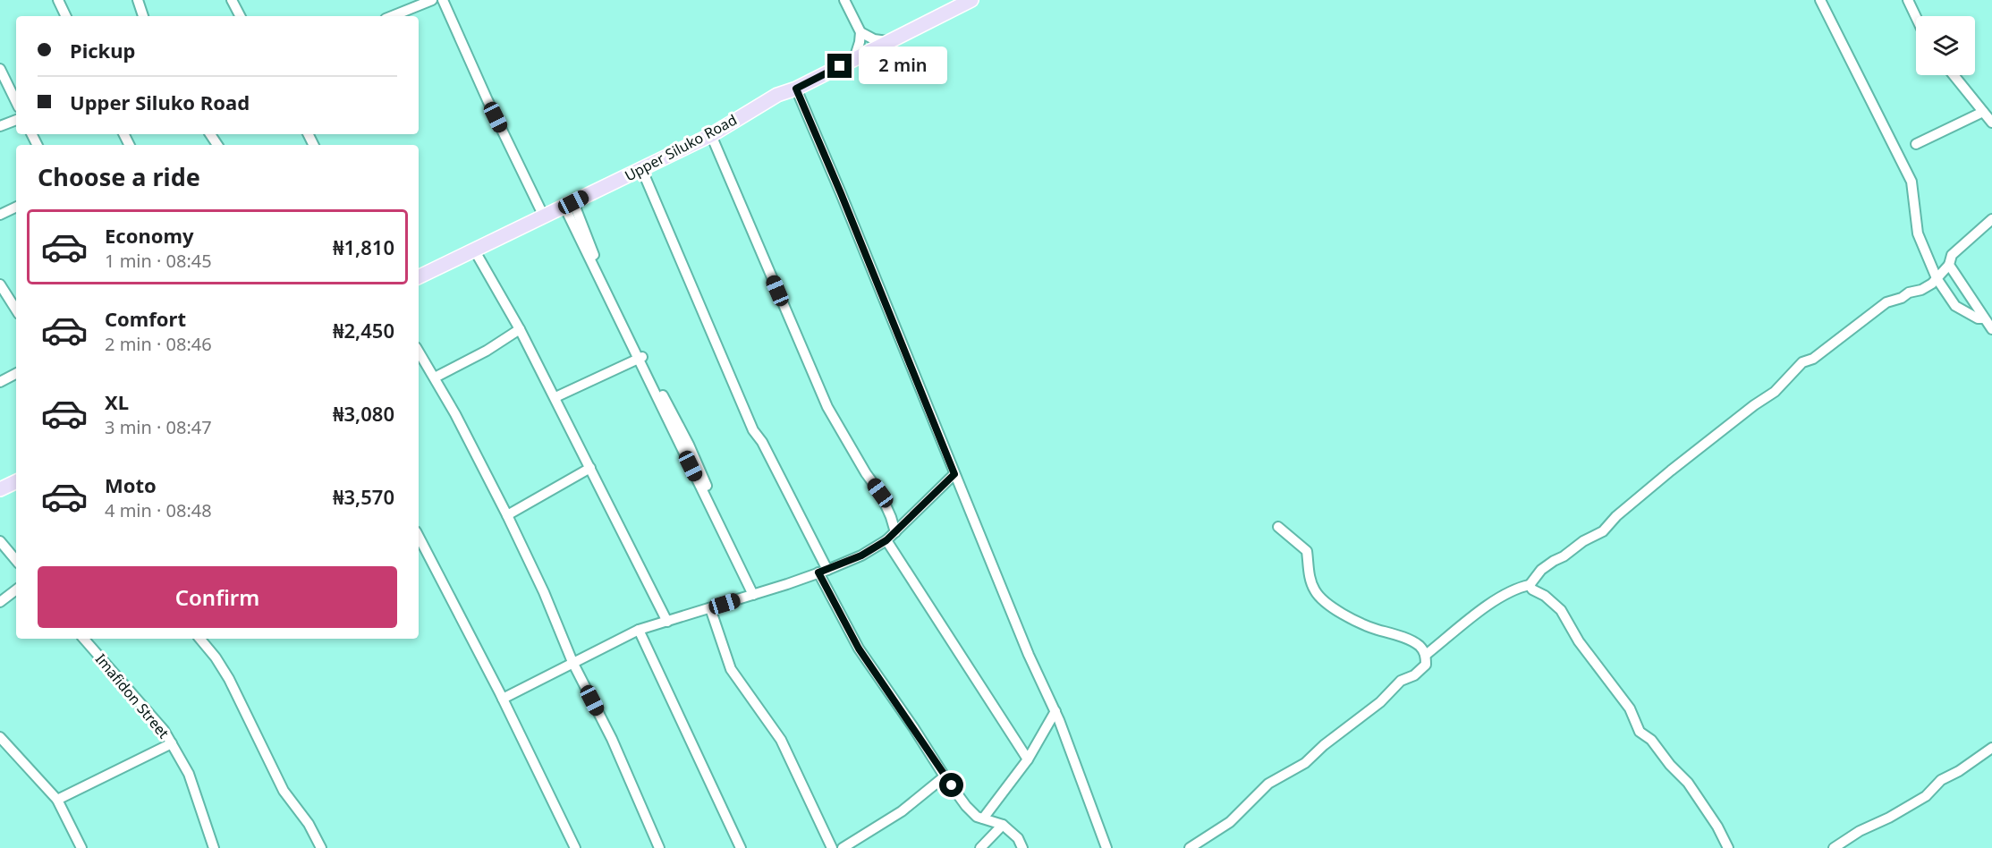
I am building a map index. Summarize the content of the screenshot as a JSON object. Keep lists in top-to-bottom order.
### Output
{
  "streets": {
    "main road": ["Upper Siluko Road"],
    "street": ["Imafidon Street"]
  },
  "page": {
    "banner": ["Pickup", "Upper Siluko Road"],
    "bubble": "2 min",
    "heading": "Choose a ride",
    "list": [
      {
        "name": "Economy",
        "note": "1 min · 08:45",
        "value": "₦1,810"
      },
      {
        "name": "Comfort",
        "note": "2 min · 08:46",
        "value": "₦2,450"
      },
      {
        "name": "XL",
        "note": "3 min · 08:47",
        "value": "₦3,080"
      },
      {
        "name": "Moto",
        "note": "4 min · 08:48",
        "value": "₦3,570"
      }
    ],
    "buttons": "Confirm"
  }
}
